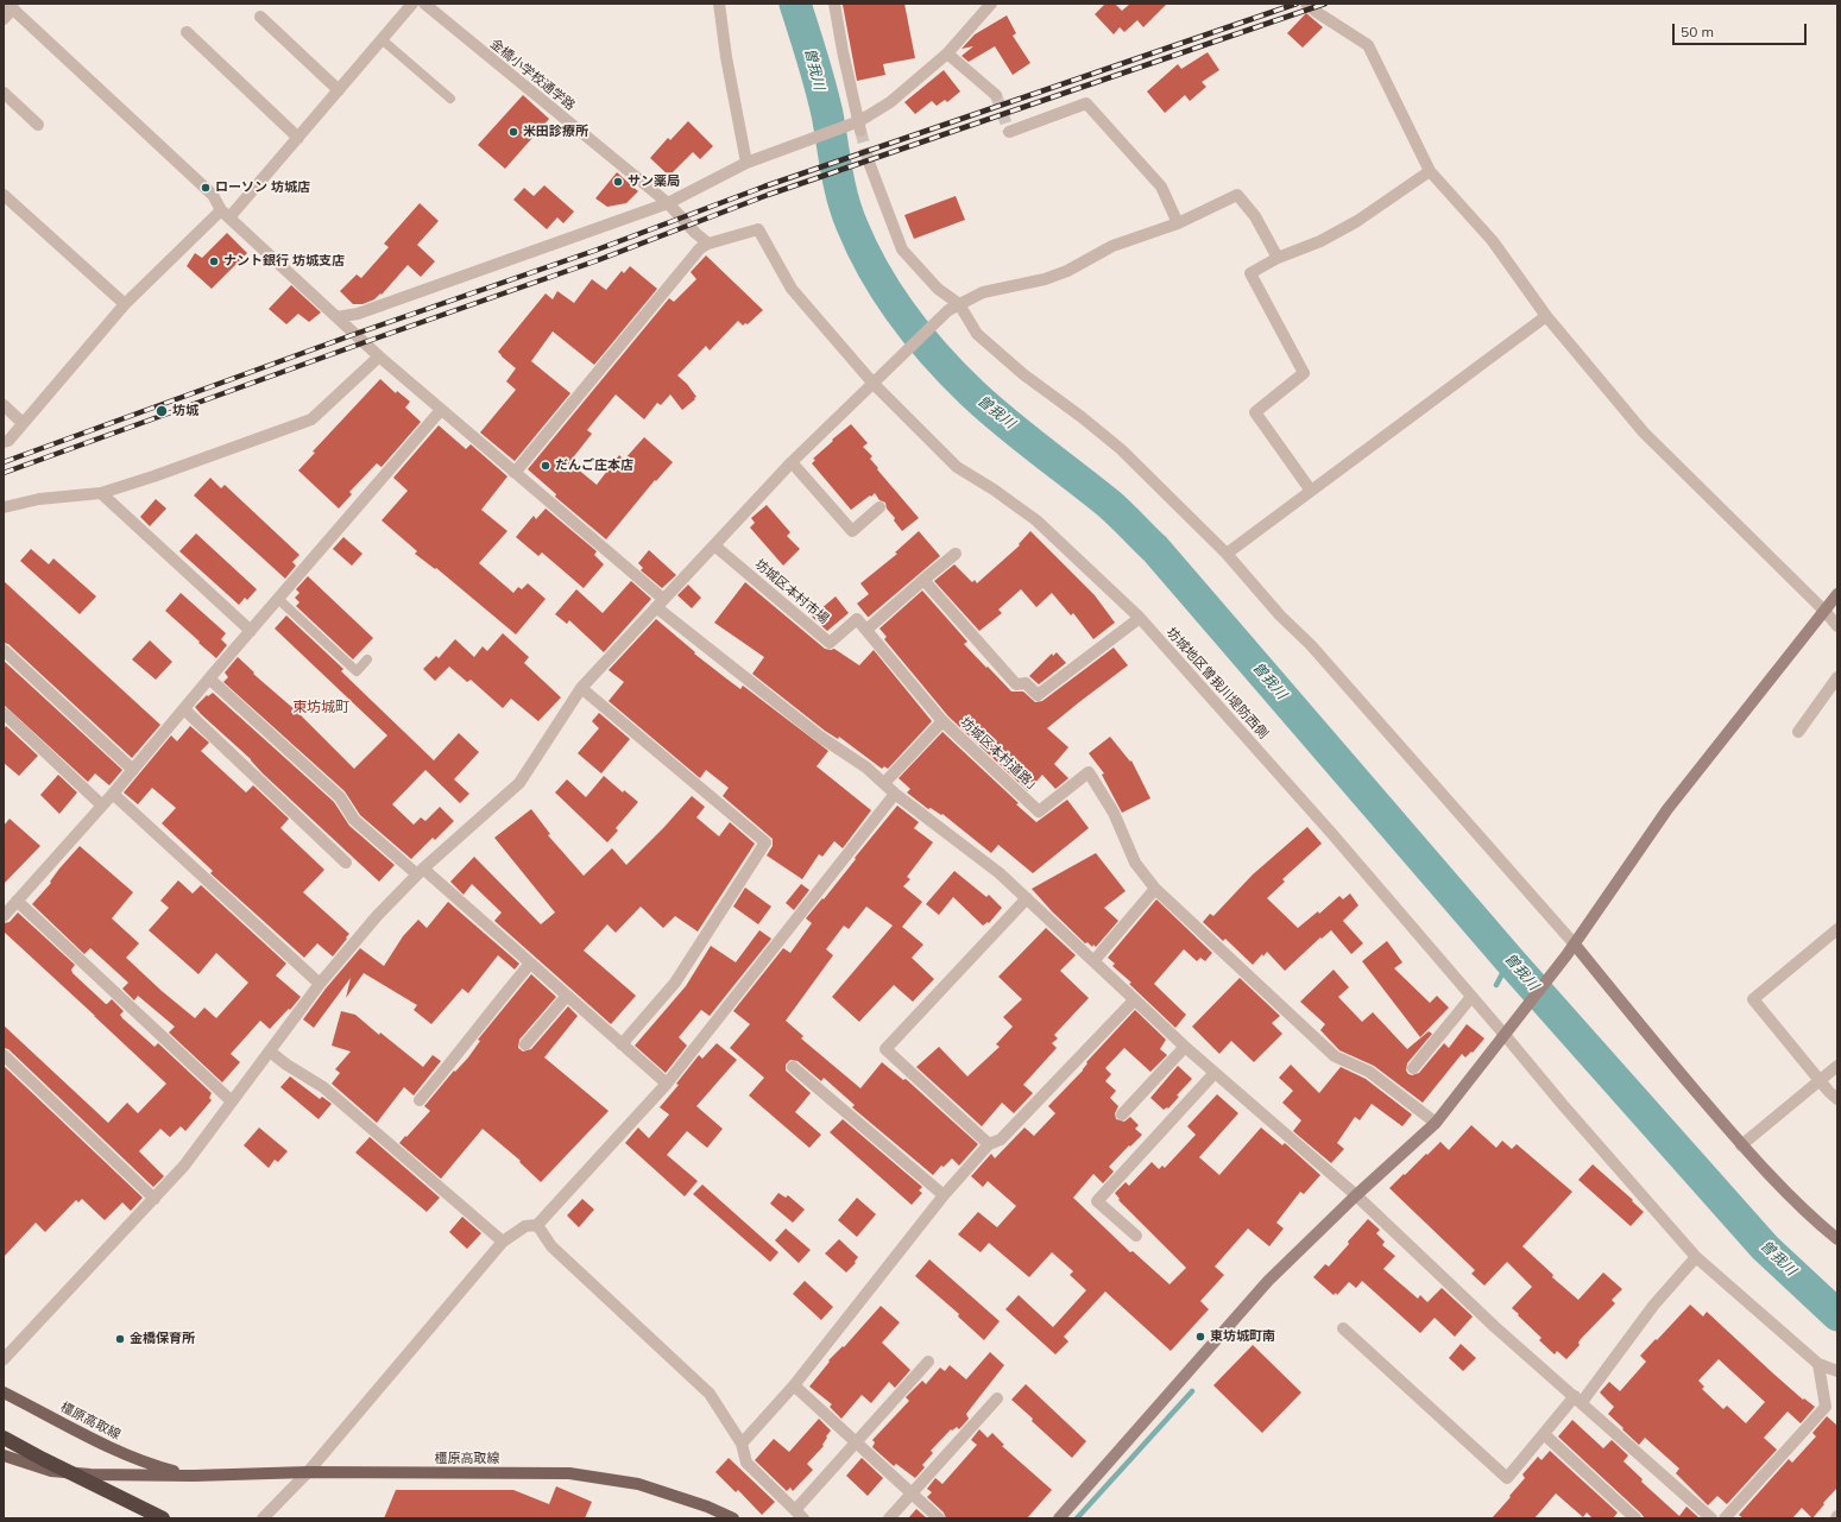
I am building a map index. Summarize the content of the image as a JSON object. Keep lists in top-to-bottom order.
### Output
{
  "streets": {
    "main road": ["橿原高取線"],
    "street": [
      "金橋小学校通学路",
      "坊城区本村市場",
      "坊城地区曽我川堤防西側",
      "坊城区本村道路」"
    ]
  },
  "crossings": [
    ["金橋小学校通学路", "坊城地区曽我川堤防西側"]
  ],
  "districts": ["東坊城町"],
  "water": ["曽我川"],
  "places": [
    "米田診療所",
    "サン薬局",
    "ローソン 坊城店",
    "ナント銀行 坊城支店",
    "坊城",
    "だんご庄本店",
    "東坊城町南",
    "金橋保育所"
  ],
  "scale_bar": "50 m"
}
